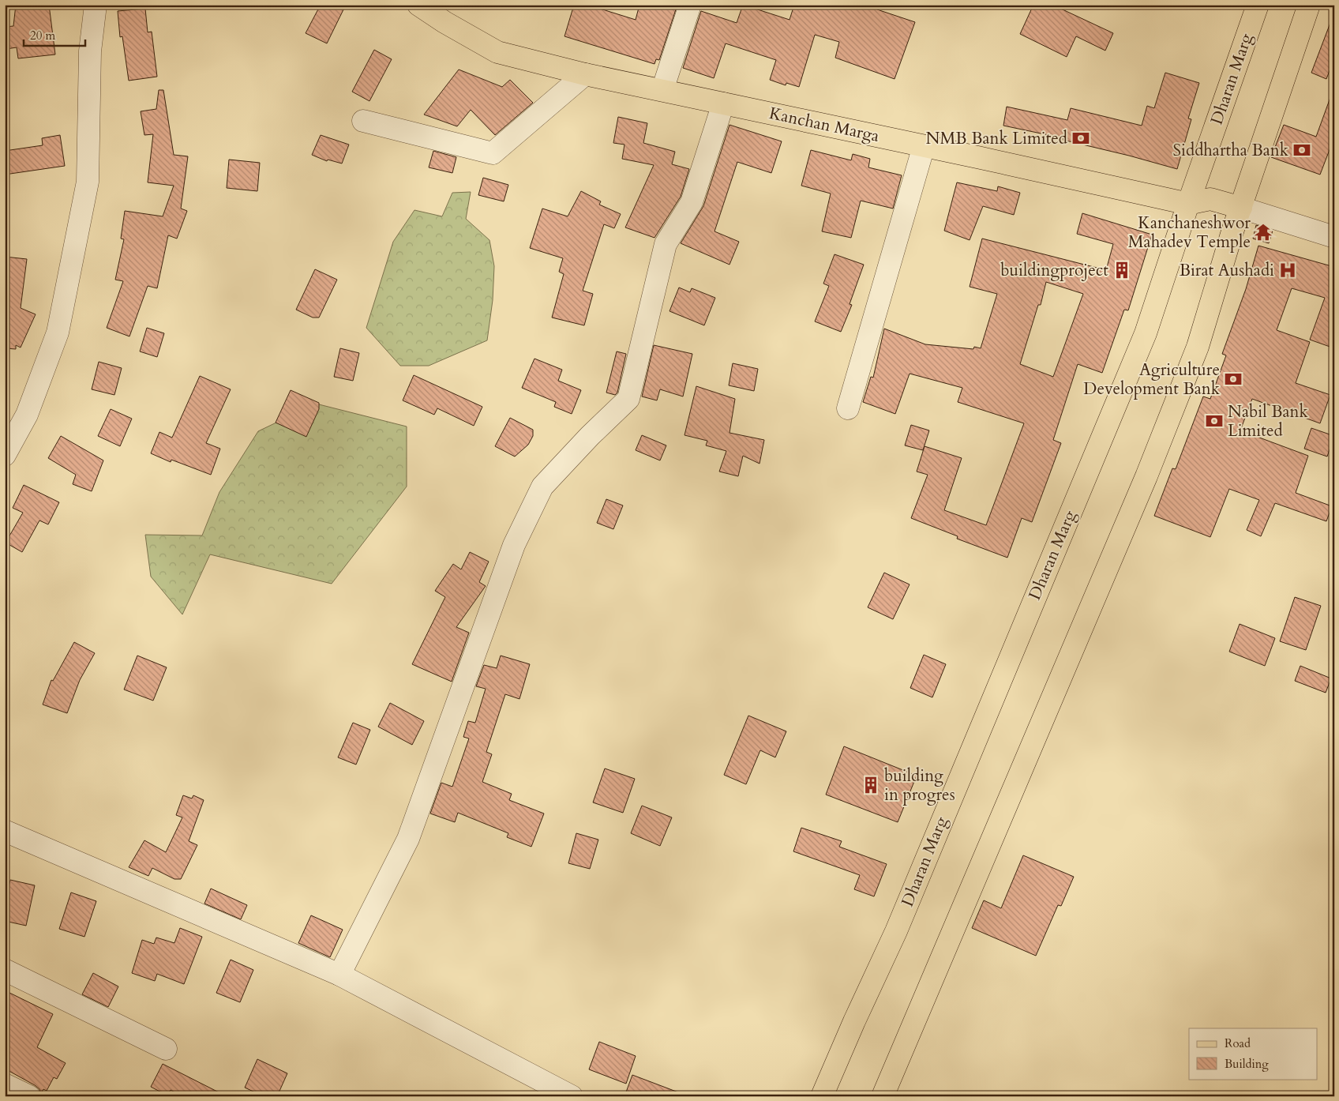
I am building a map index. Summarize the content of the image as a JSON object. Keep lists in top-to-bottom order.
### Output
{
  "streets": {
    "main road": ["Dharan Marg", "Kanchan Marga"]
  },
  "crossings": [
    ["Dharan Marg", "Kanchan Marga"]
  ],
  "places": {
    "bank": [
      "NMB Bank Limited",
      "Siddhartha Bank",
      "Agriculture Development Bank",
      "Nabil Bank Limited"
    ],
    "temple": ["Kanchaneshwor Mahadev Temple"],
    "building": ["buildingproject", "building in progres"],
    "hospital": ["Birat Aushadi"]
  },
  "legend": ["Road", "Building"],
  "scale_bar": "20 m"
}
